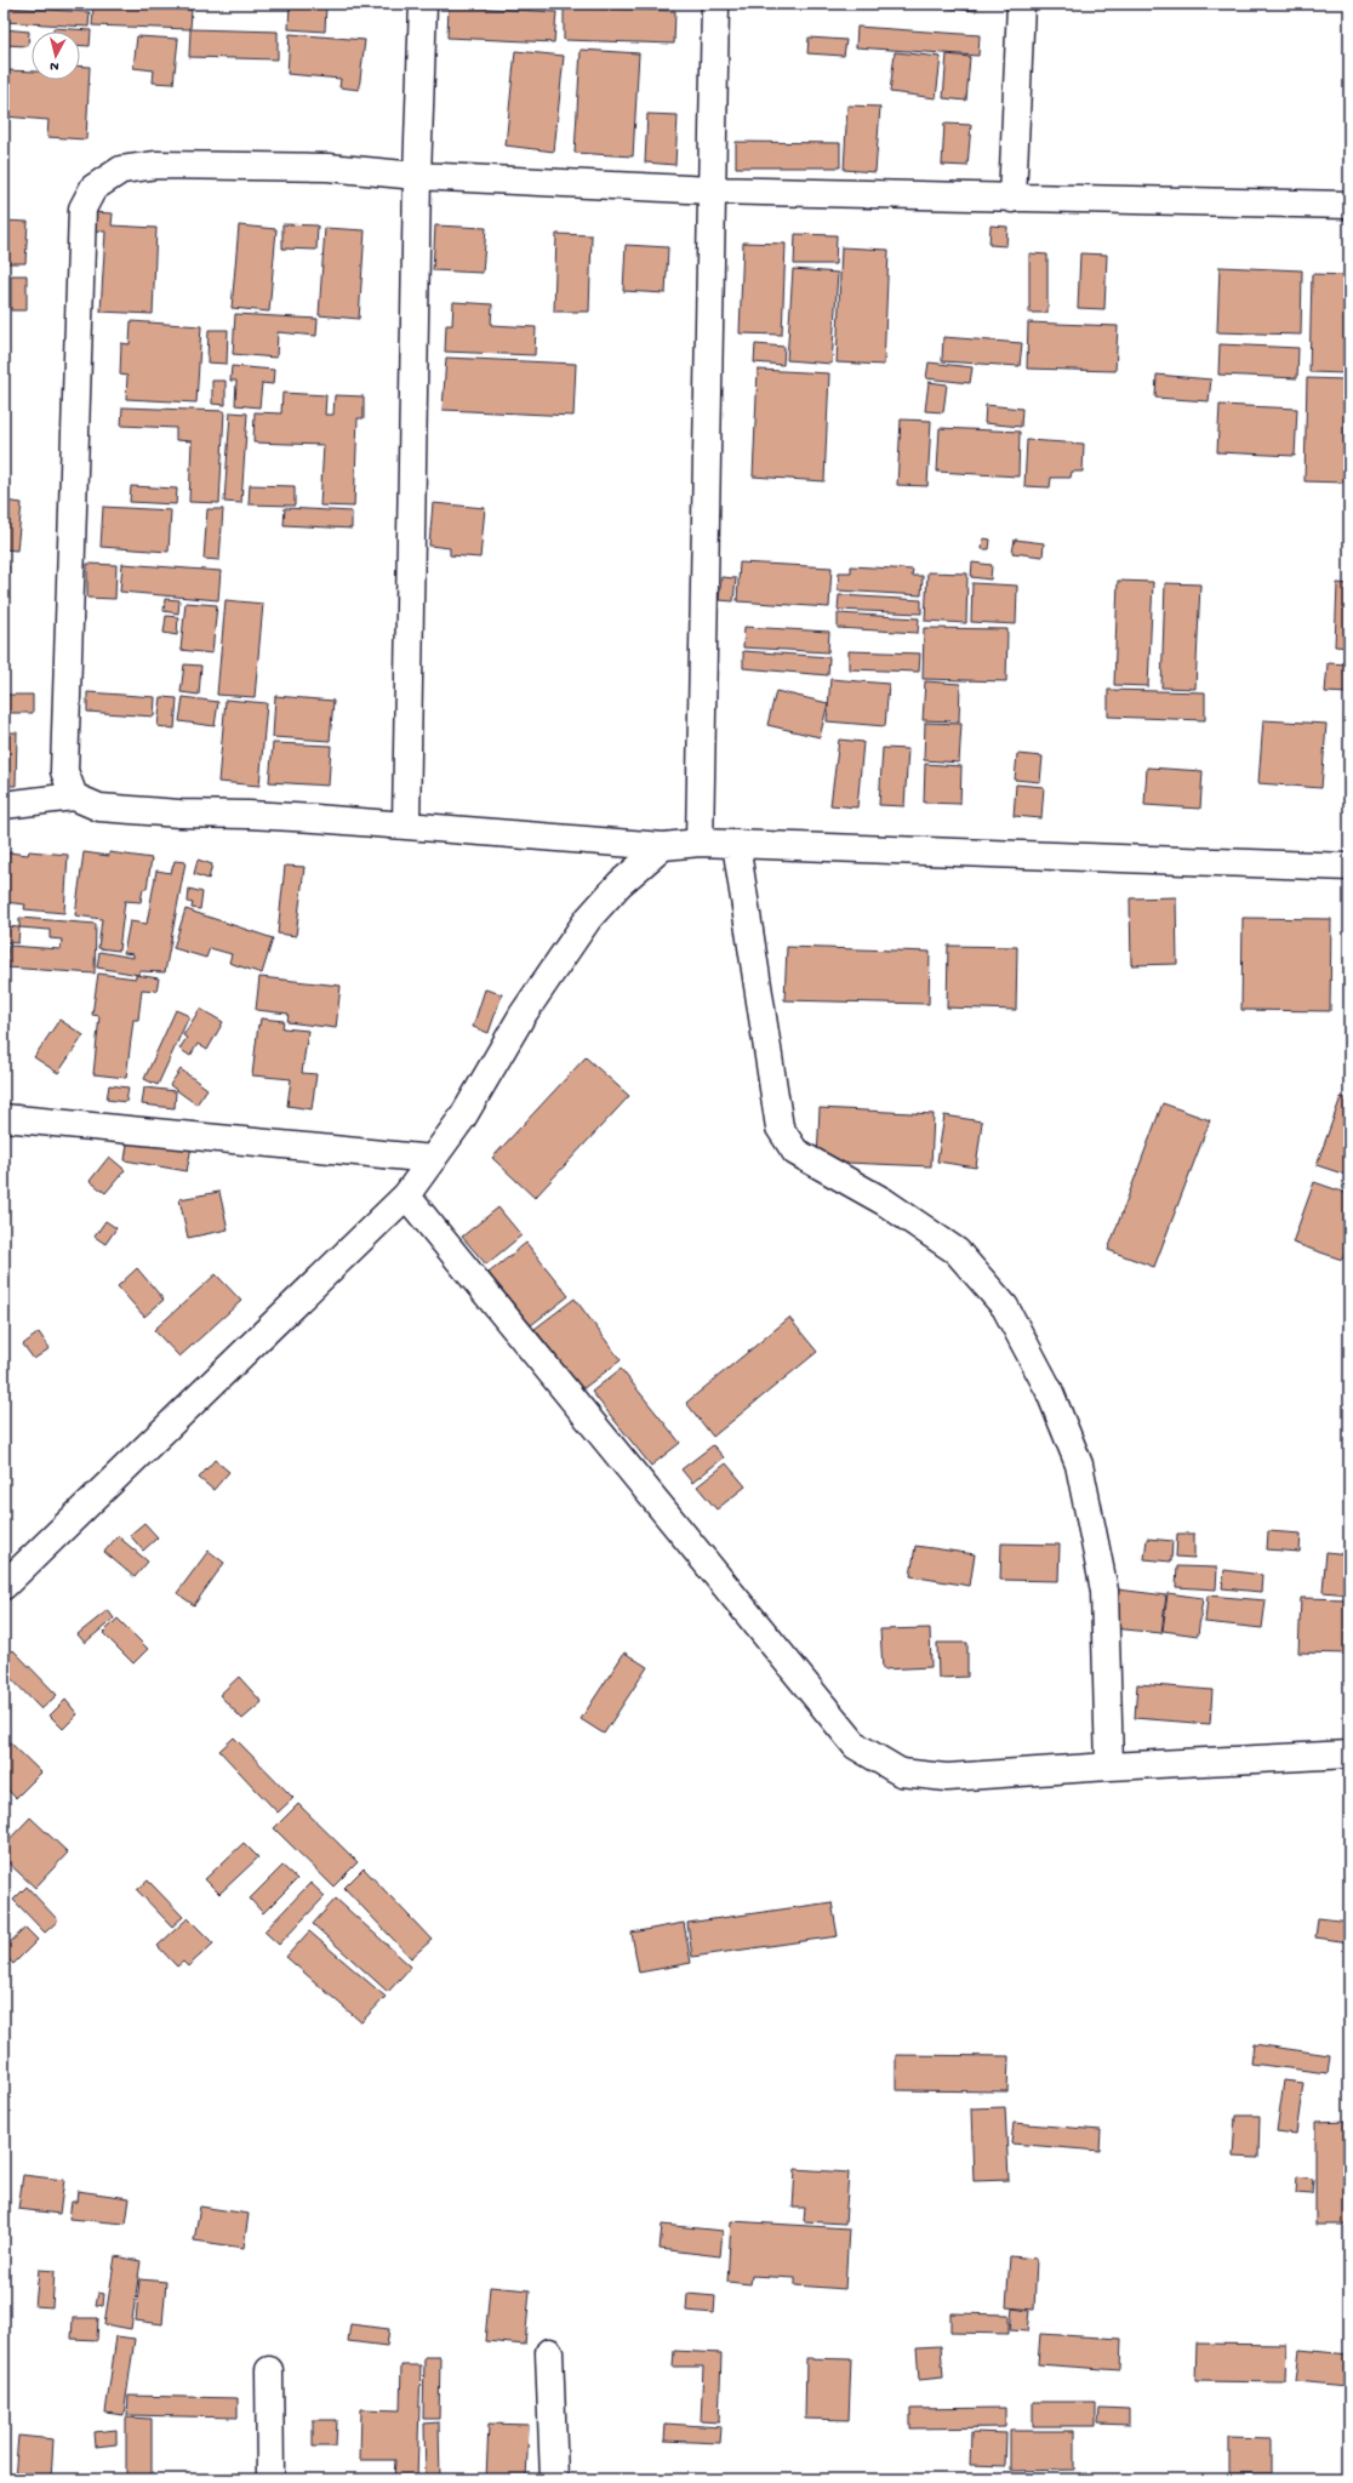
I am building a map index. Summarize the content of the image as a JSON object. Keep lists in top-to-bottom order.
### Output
{
  "north": "bottom"
}
